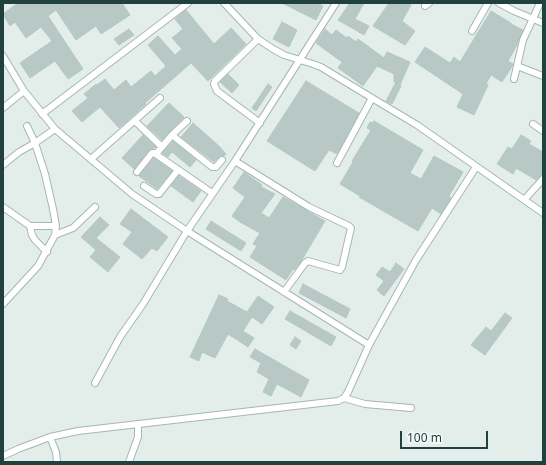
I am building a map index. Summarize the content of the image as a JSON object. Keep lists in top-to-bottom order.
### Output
{
  "scale_bar": "100 m"
}
